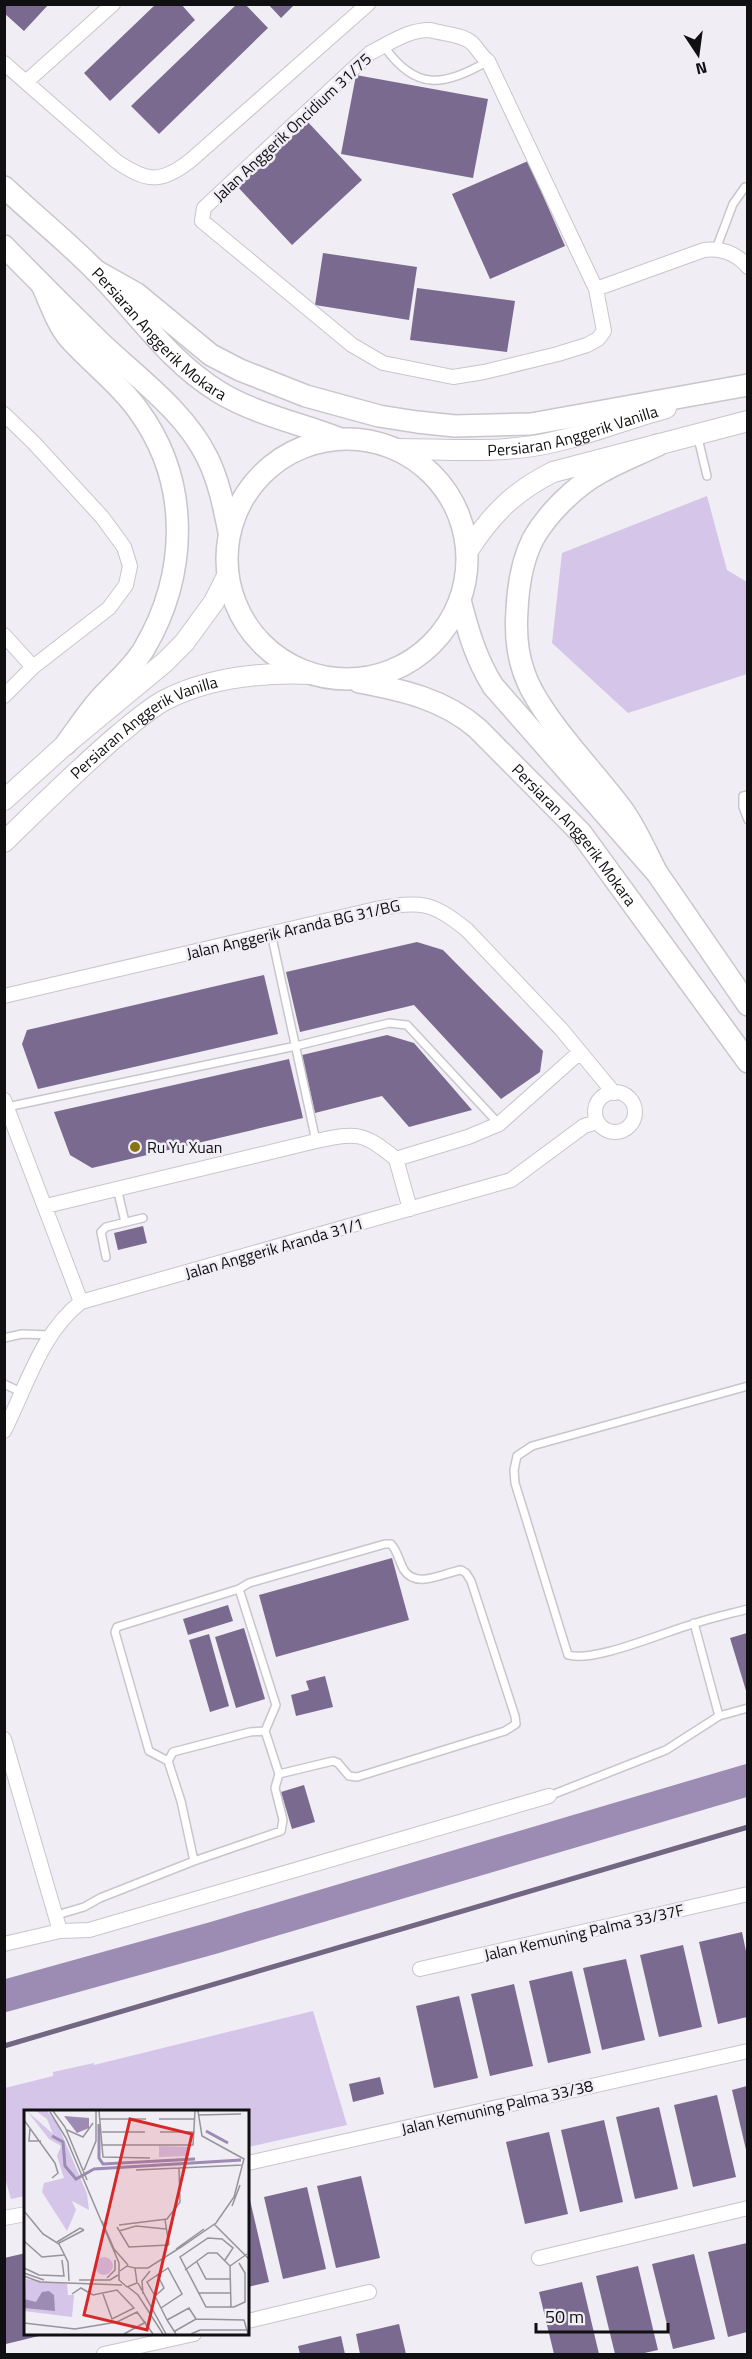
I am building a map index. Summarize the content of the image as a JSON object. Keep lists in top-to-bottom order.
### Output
{
  "streets": {
    "main road": ["Persiaran Anggerik Mokara", "Persiaran Anggerik Vanilla"],
    "street": [
      "Jalan Anggerik Oncidium 31/75",
      "Jalan Anggerik Aranda BG 31/BG",
      "Jalan Anggerik Aranda 31/1",
      "Jalan Kemuning Palma 33/37F",
      "Jalan Kemuning Palma 33/38"
    ]
  },
  "crossings": [
    ["Jalan Anggerik Aranda BG 31/BG", "Jalan Anggerik Aranda 31/1"]
  ],
  "places": ["Ru Yu Xuan"],
  "scale_bar": "50 m",
  "north": "bottom"
}
